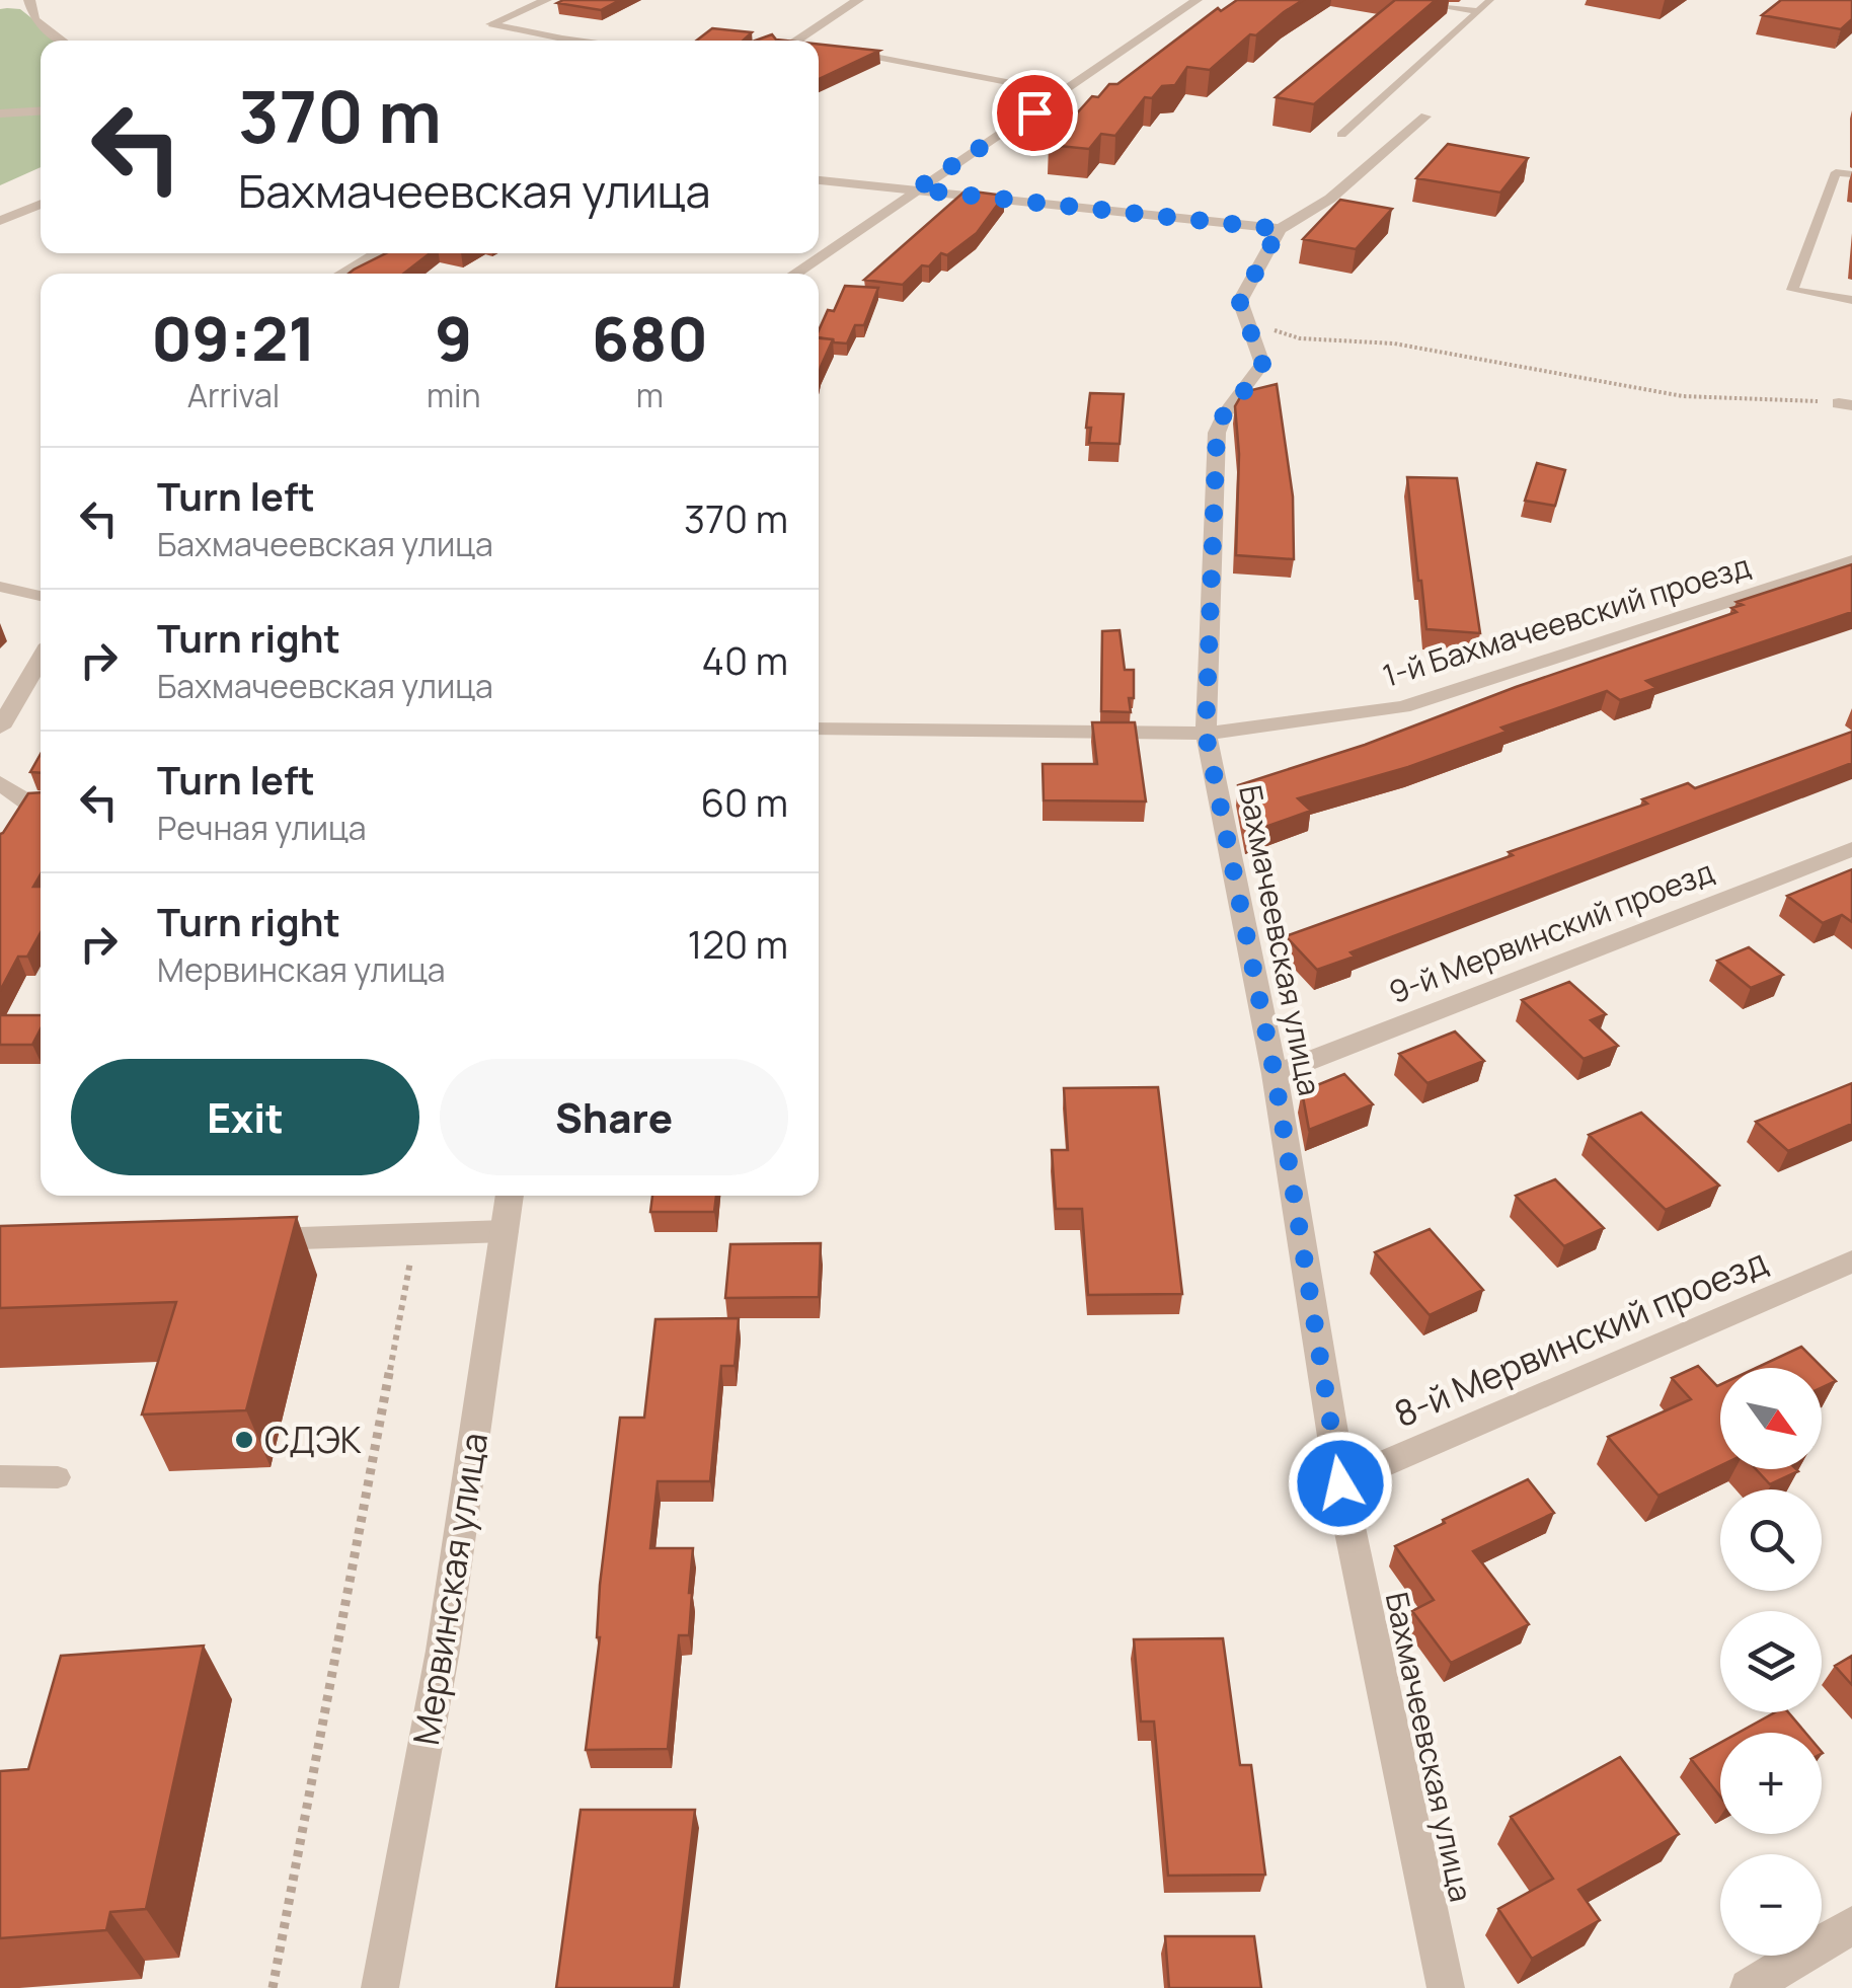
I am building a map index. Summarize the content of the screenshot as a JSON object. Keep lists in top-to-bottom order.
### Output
{
  "streets": {
    "street": [
      "1-й Бахмачеевский проезд",
      "9-й Мервинский проезд",
      "Бахмачеевская улица",
      "8-й Мервинский проезд",
      "Мервинская улица"
    ]
  },
  "crossings": [
    ["1-й Бахмачеевский проезд", "Бахмачеевская улица"],
    ["9-й Мервинский проезд", "Бахмачеевская улица"],
    ["Бахмачеевская улица", "8-й Мервинский проезд"]
  ],
  "places": ["СДЭК"],
  "north": "bottom right",
  "page": {
    "turn": ["370 m", "Бахмачеевская улица"],
    "eta": [
      "09:21",
      "Arrival",
      "9",
      "min",
      "680",
      "m"
    ],
    "list": [
      {
        "name": "Turn left",
        "note": "Бахмачеевская улица",
        "value": "370 m"
      },
      {
        "name": "Turn right",
        "note": "Бахмачеевская улица",
        "value": "40 m"
      },
      {
        "name": "Turn left",
        "note": "Речная улица",
        "value": "60 m"
      },
      {
        "name": "Turn right",
        "note": "Мервинская улица",
        "value": "120 m"
      }
    ],
    "buttons": ["Exit", "Share"],
    "map_buttons": ["+", "−"]
  }
}
